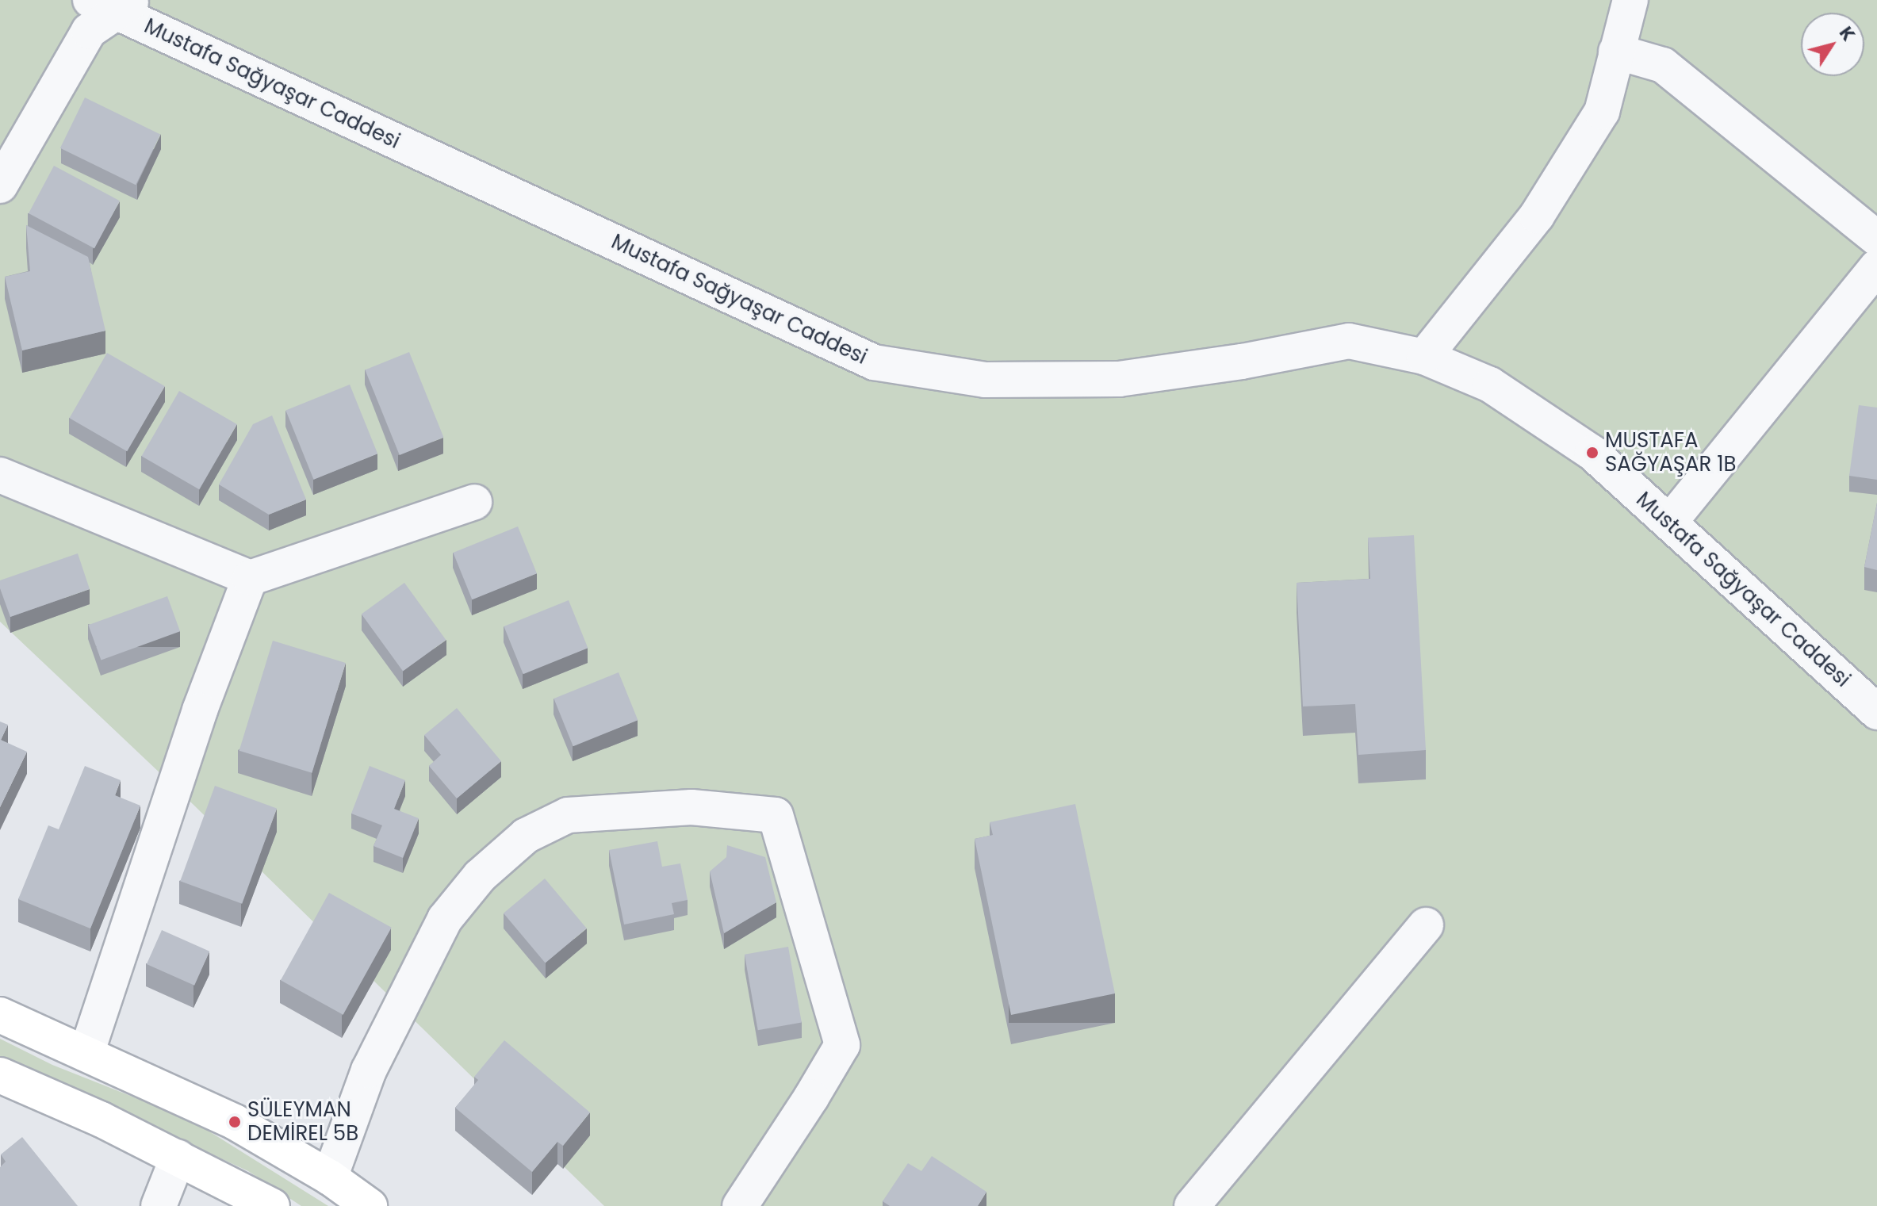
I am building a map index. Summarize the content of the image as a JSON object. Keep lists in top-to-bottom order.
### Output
{
  "streets": {
    "street": ["Mustafa Sağyaşar Caddesi"]
  },
  "places": ["MUSTAFA SAĞYAŞAR 1B", "SÜLEYMAN DEMİREL 5B"],
  "north": "top right"
}
